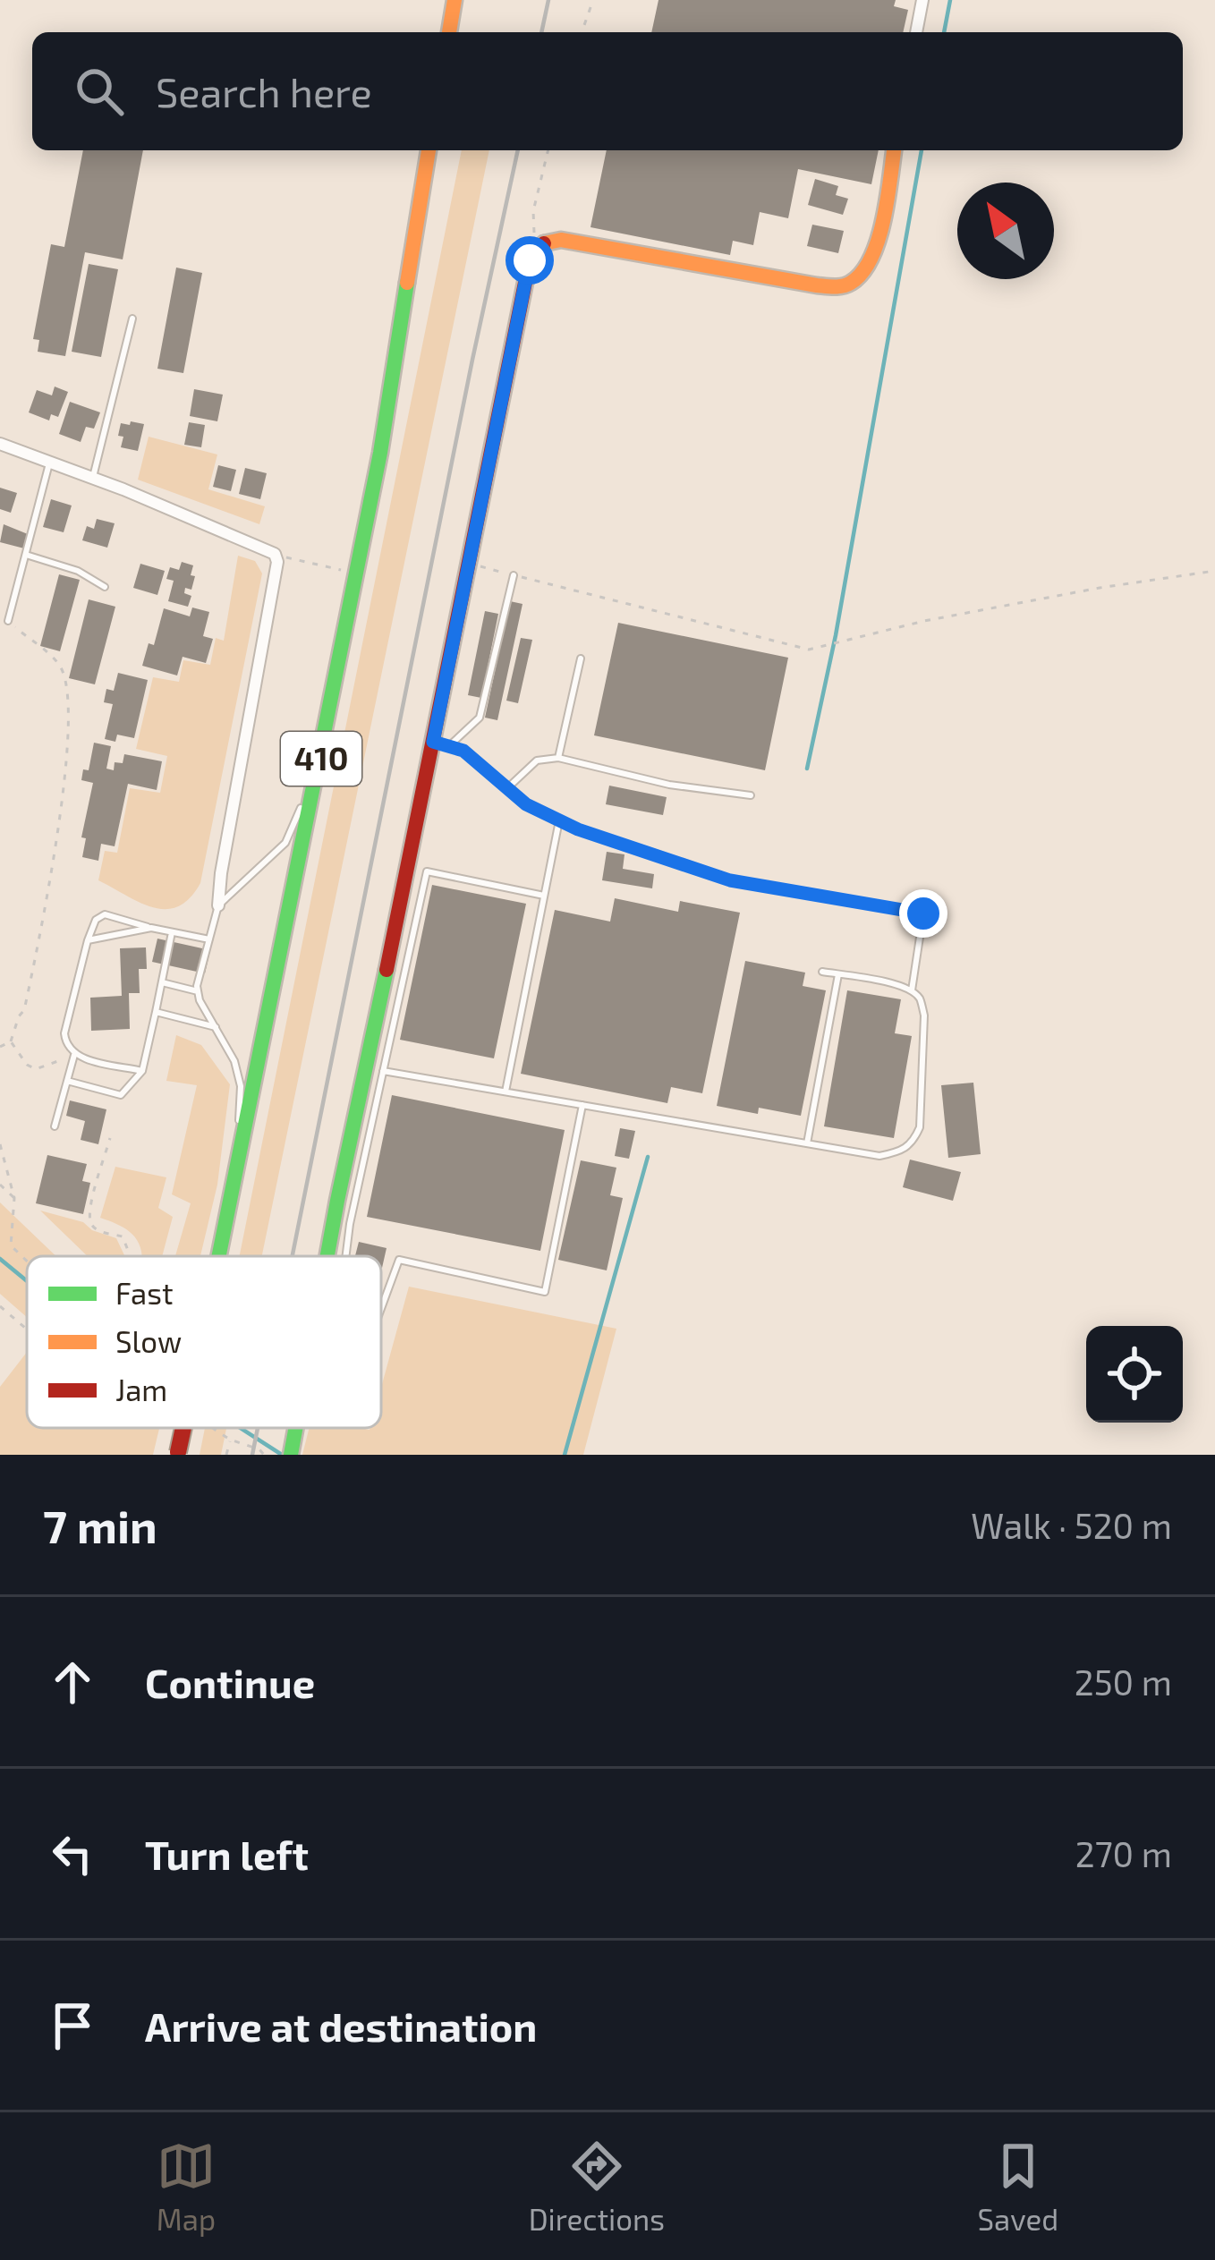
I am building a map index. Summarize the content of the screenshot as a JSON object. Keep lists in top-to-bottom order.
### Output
{
  "streets": {
    "street": ["410"]
  },
  "legend": ["Fast", "Slow", "Jam"],
  "north": "top left",
  "page": {
    "search": "Search here",
    "heading": ["7 min", "Walk · 520 m"],
    "list": [
      ["Continue", "250 m"],
      ["Turn left", "270 m"],
      "Arrive at destination"
    ],
    "nav": ["Map", "Directions", "Saved"]
  }
}
